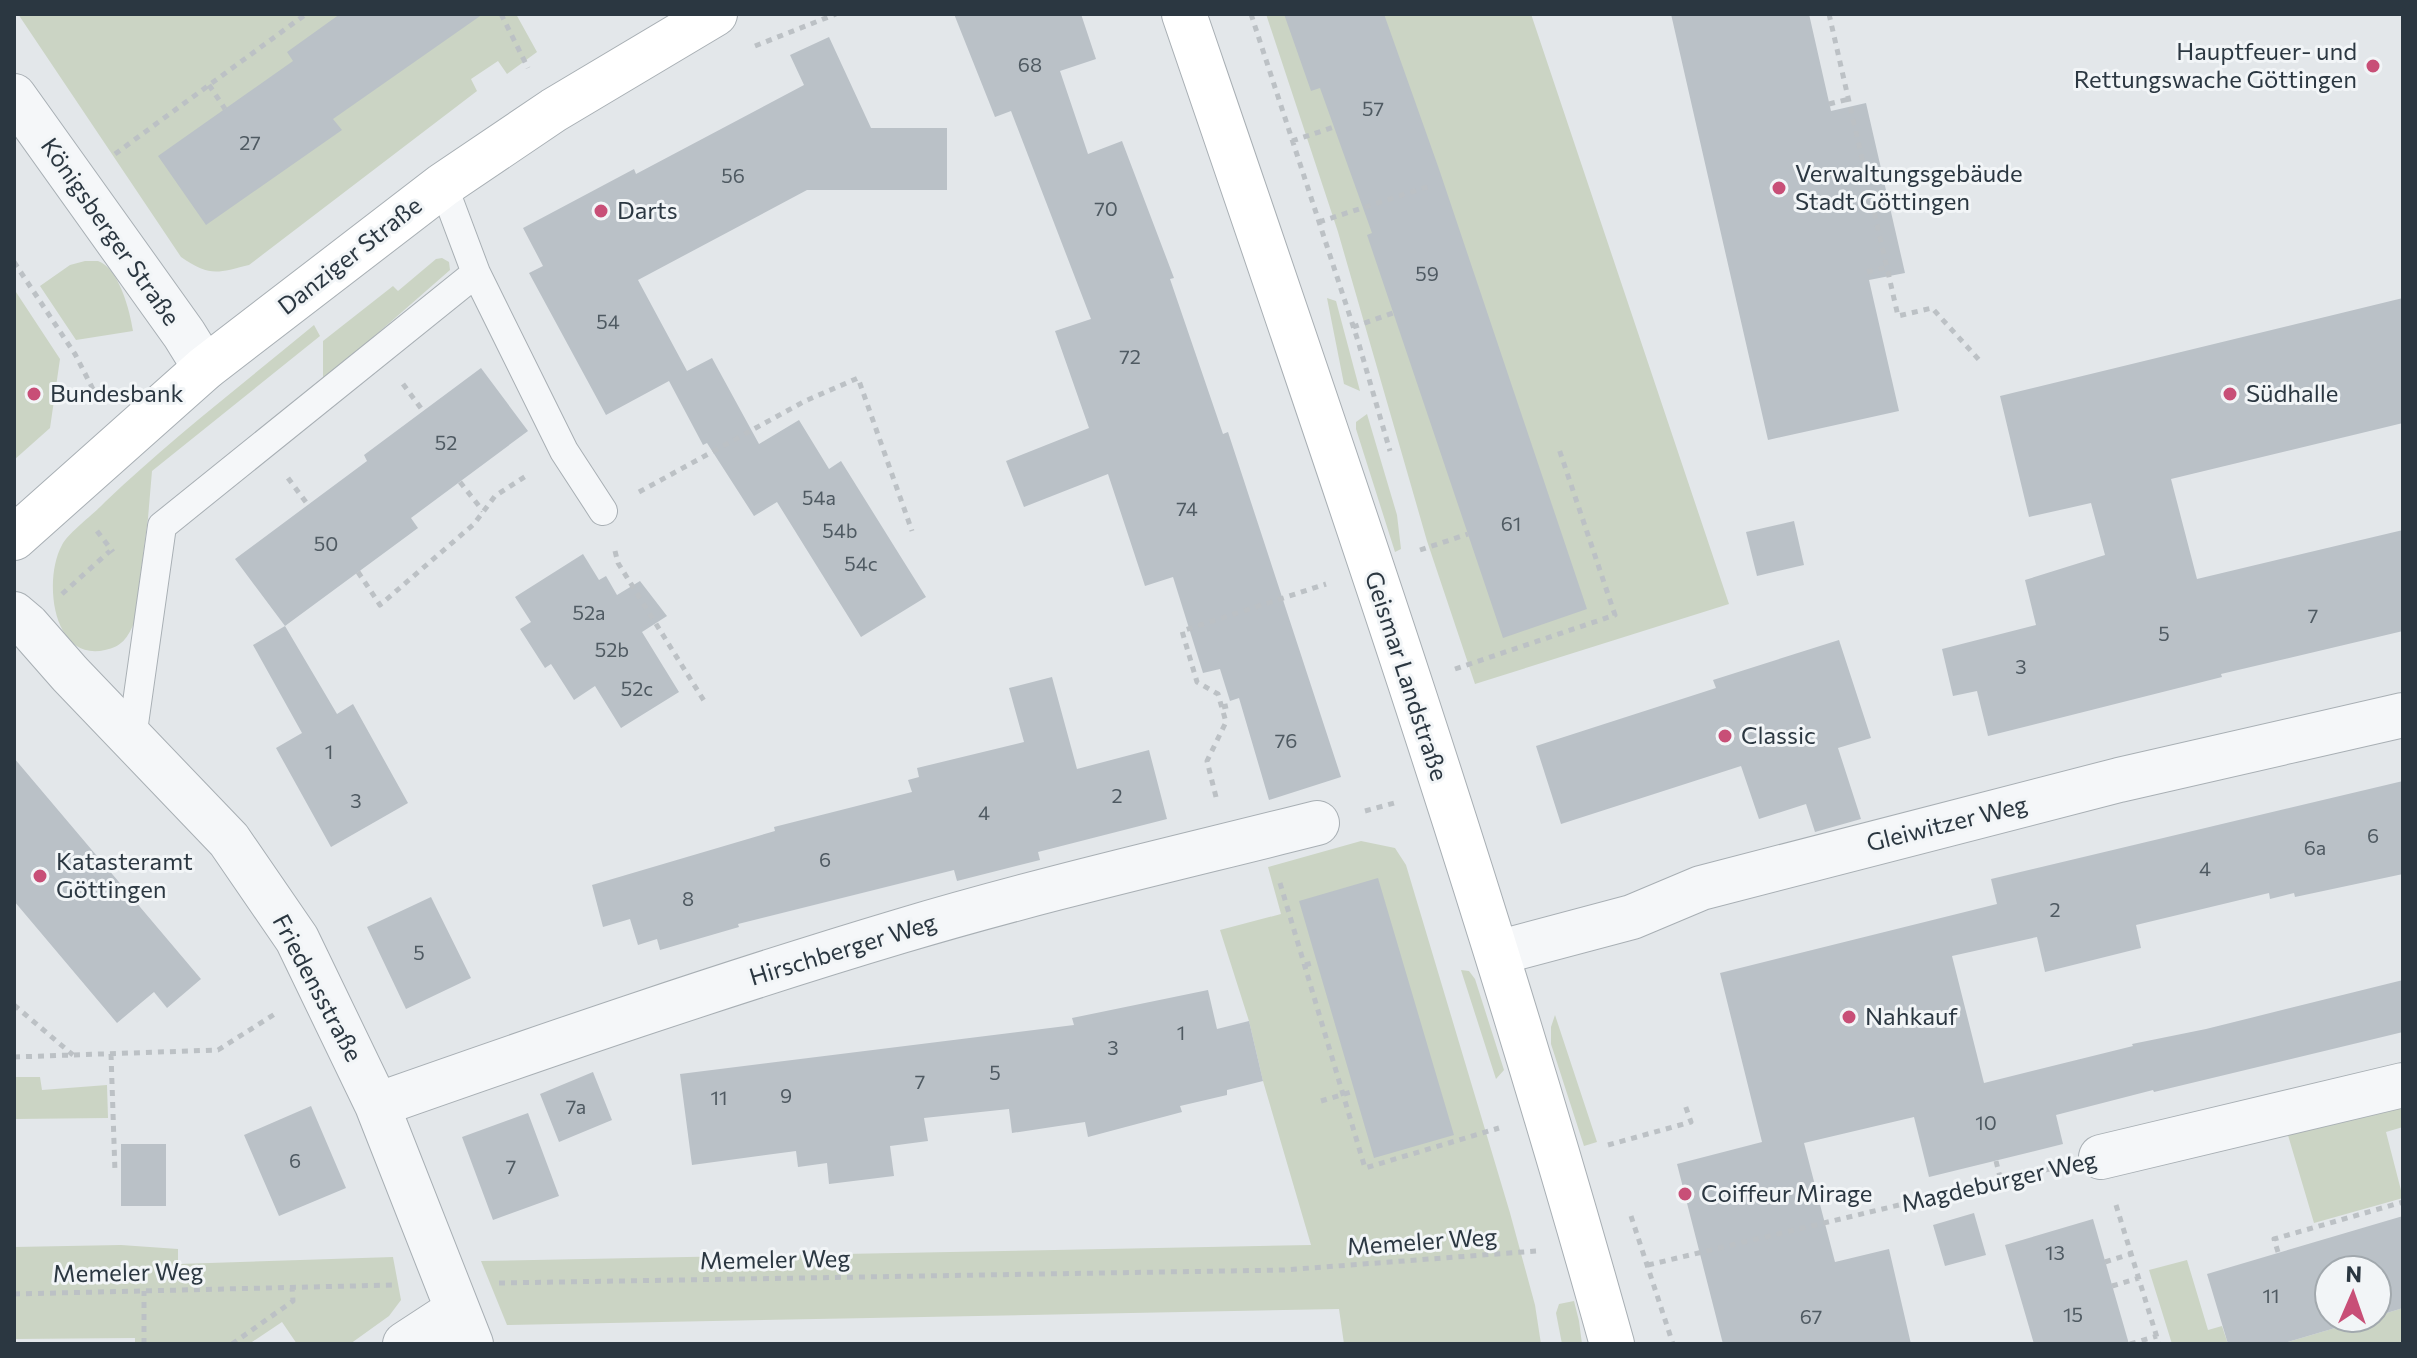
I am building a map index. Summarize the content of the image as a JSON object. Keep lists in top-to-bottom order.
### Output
{
  "streets": {
    "main road": ["Danziger Straße", "Geismar Landstraße"],
    "street": [
      "Königsberger Straße",
      "Gleiwitzer Weg",
      "Hirschberger Weg",
      "Friedensstraße",
      "Magdeburger Weg"
    ],
    "path": ["Memeler Weg"]
  },
  "crossings": [
    ["Königsberger Straße", "Danziger Straße"],
    ["Geismar Landstraße", "Gleiwitzer Weg"],
    ["Geismar Landstraße", "Magdeburger Weg"],
    ["Hirschberger Weg", "Friedensstraße"],
    ["Friedensstraße", "Memeler Weg"]
  ],
  "places": [
    "Hauptfeuer- und Rettungswache Göttingen",
    "Verwaltungsgebäude Stadt Göttingen",
    "Darts",
    "Bundesbank",
    "Südhalle",
    "Classic",
    "Katasteramt Göttingen",
    "Nahkauf",
    "Coiffeur Mirage"
  ],
  "house_numbers": [
    "68",
    "57",
    "27",
    "56",
    "70",
    "59",
    "54",
    "72",
    "52",
    "54a",
    "74",
    "61",
    "54b",
    "50",
    "54c",
    "52a",
    "7",
    "5",
    "52b",
    "3",
    "52c",
    "76",
    "1",
    "2",
    "3",
    "4",
    "6",
    "6a",
    "6",
    "4",
    "8",
    "2",
    "5",
    "1",
    "3",
    "5",
    "7",
    "9",
    "11",
    "7a",
    "10",
    "6",
    "7",
    "13",
    "11",
    "15",
    "67"
  ],
  "north": "top"
}
